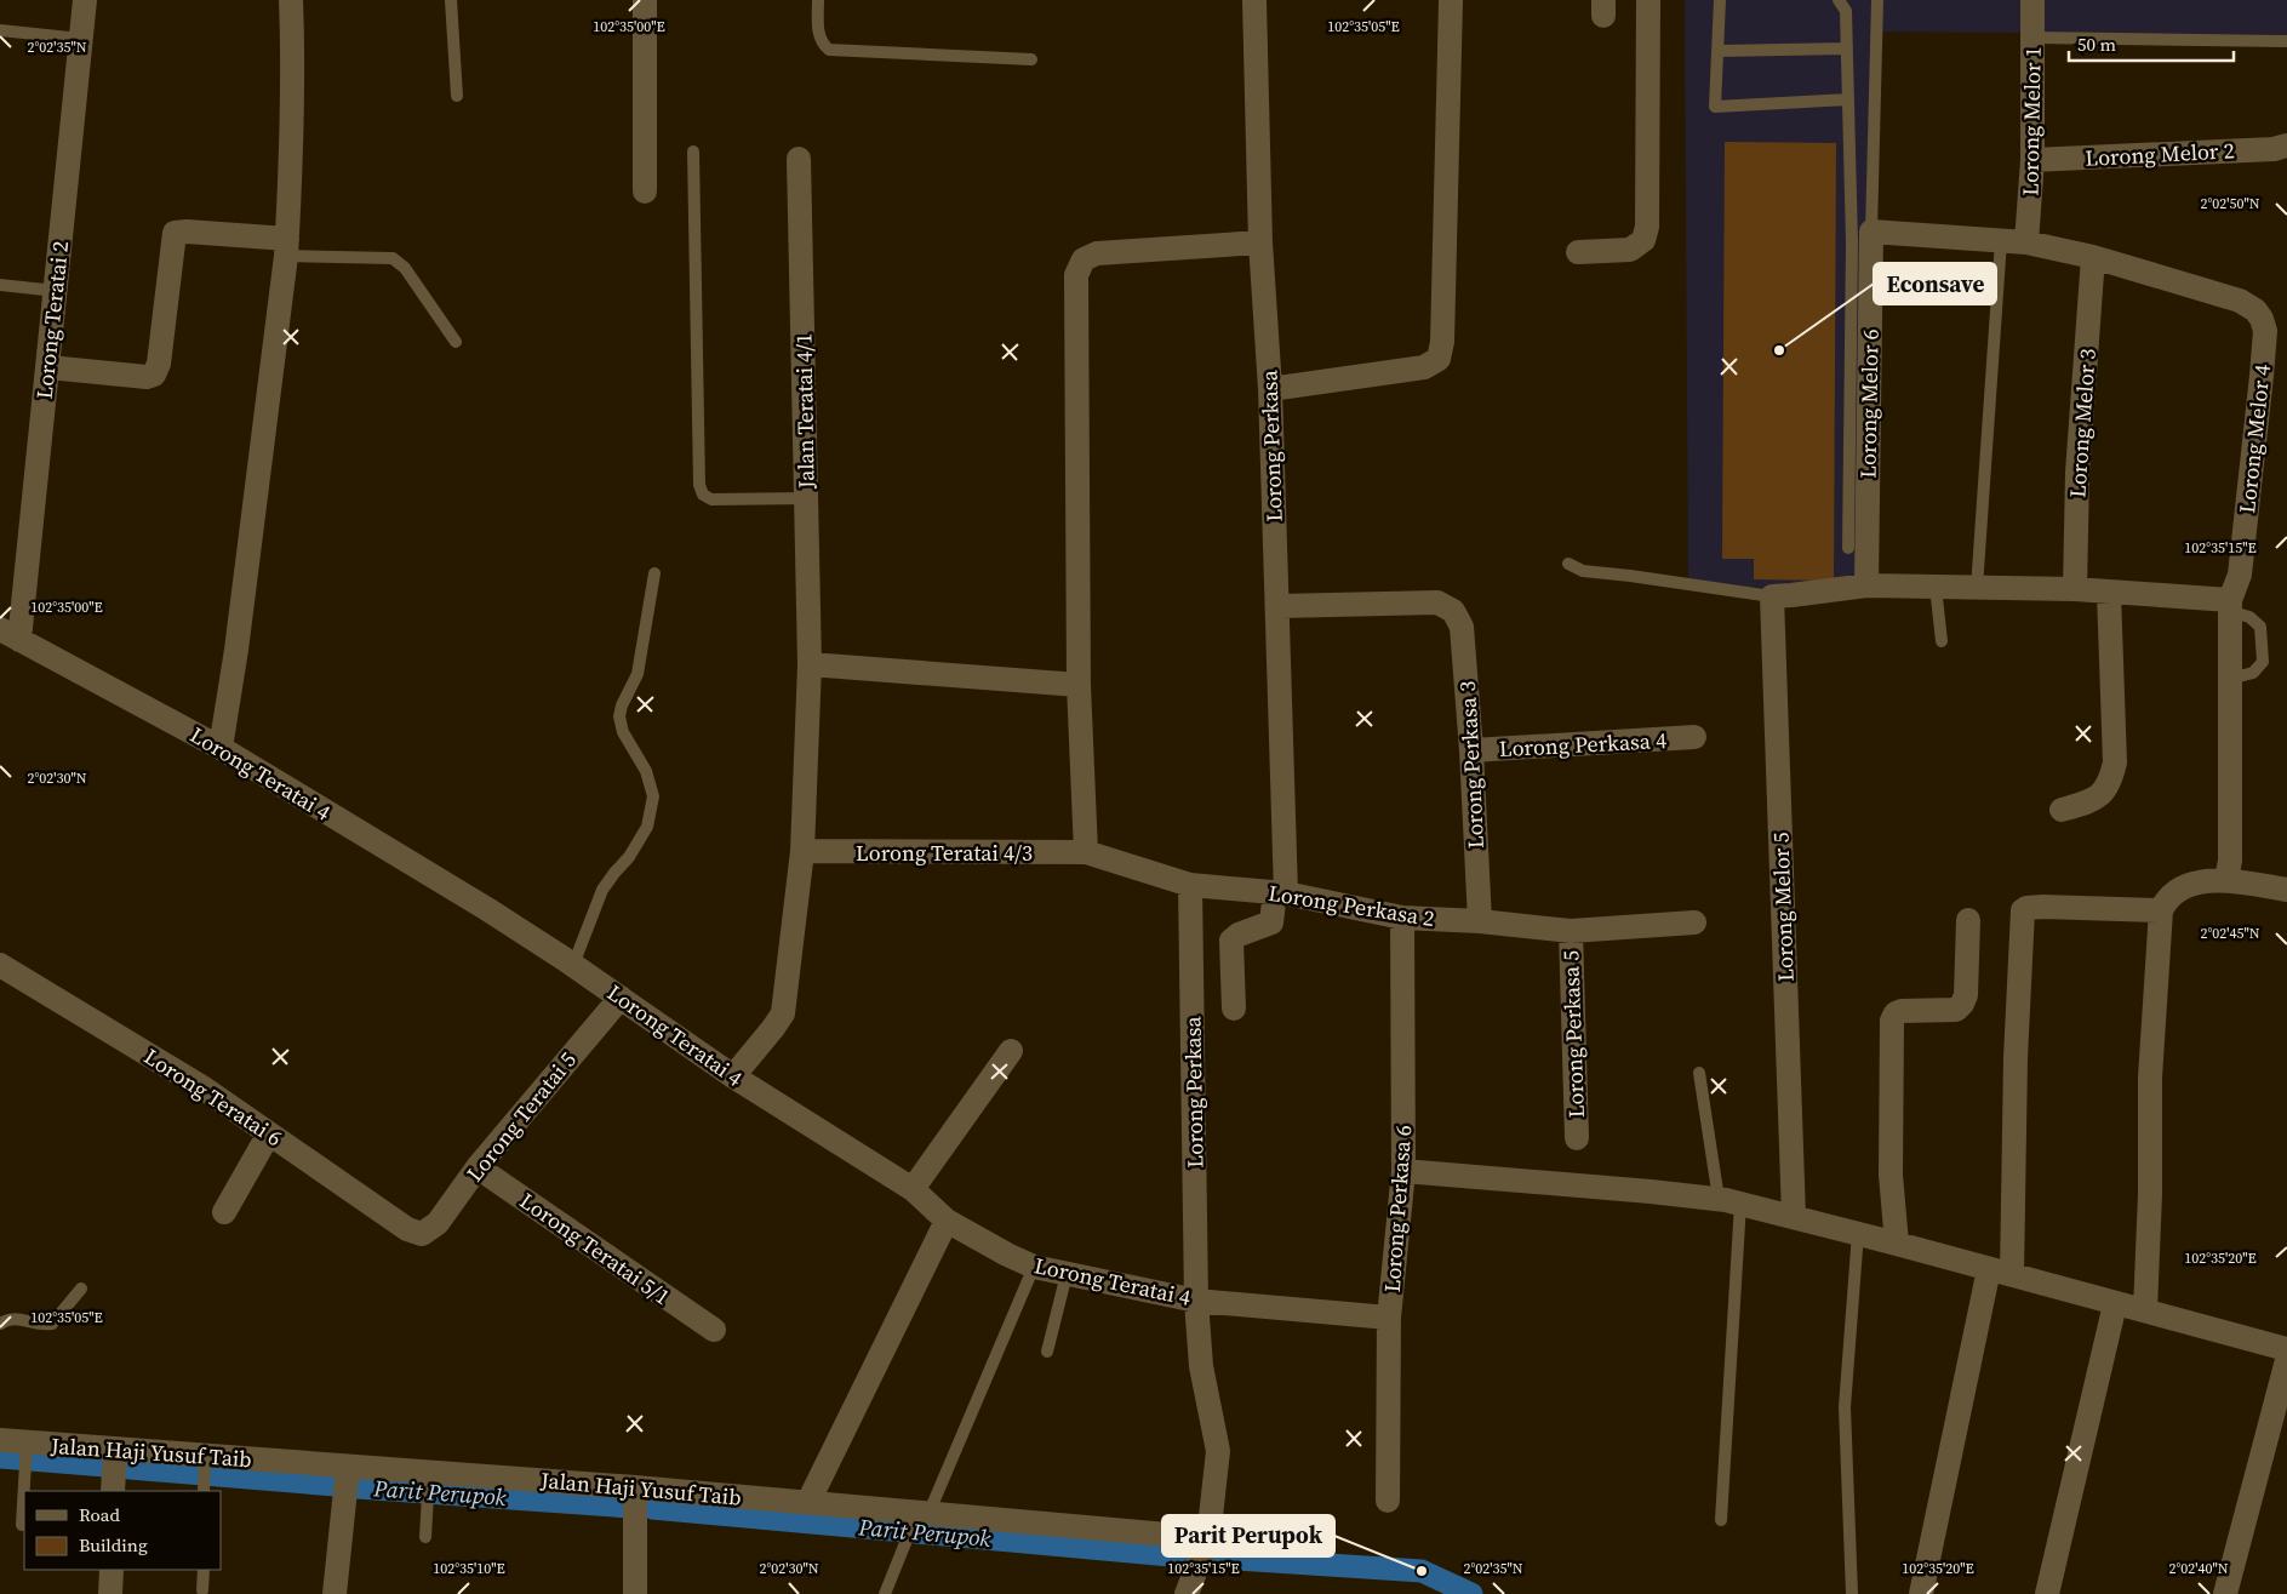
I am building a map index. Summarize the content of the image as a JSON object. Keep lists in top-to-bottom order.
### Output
{
  "streets": {
    "street": [
      "Lorong Melor 1",
      "Lorong Melor 2",
      "Lorong Teratai 2",
      "Lorong Melor 6",
      "Jalan Teratai 4/1",
      "Lorong Melor 3",
      "Lorong Melor 4",
      "Lorong Perkasa",
      "Lorong Perkasa 4",
      "Lorong Perkasa 3",
      "Lorong Teratai 4",
      "Lorong Teratai 4/3",
      "Lorong Perkasa 2",
      "Lorong Melor 5",
      "Lorong Perkasa 5",
      "Lorong Teratai 6",
      "Lorong Teratai 5",
      "Lorong Perkasa 6",
      "Lorong Teratai 5/1",
      "Jalan Haji Yusuf Taib"
    ]
  },
  "crossings": [
    ["Lorong Melor 1", "Lorong Melor 2"],
    ["Lorong Melor 1", "Lorong Melor 4"],
    ["Lorong Teratai 2", "Lorong Teratai 4"],
    ["Jalan Teratai 4/1", "Lorong Teratai 4"],
    ["Jalan Teratai 4/1", "Lorong Teratai 4/3"],
    ["Lorong Melor 3", "Lorong Melor 4"],
    ["Lorong Perkasa", "Lorong Perkasa 3"],
    ["Lorong Perkasa", "Lorong Teratai 4"],
    ["Lorong Perkasa", "Lorong Perkasa 2"],
    ["Lorong Perkasa", "Jalan Haji Yusuf Taib"],
    ["Lorong Perkasa 4", "Lorong Perkasa 3"],
    ["Lorong Perkasa 3", "Lorong Perkasa 2"],
    ["Lorong Teratai 4", "Lorong Teratai 5"],
    ["Lorong Teratai 4", "Lorong Perkasa 6"],
    ["Lorong Teratai 4/3", "Lorong Perkasa 2"],
    ["Lorong Perkasa 2", "Lorong Perkasa 5"],
    ["Lorong Perkasa 2", "Lorong Perkasa 6"],
    ["Lorong Teratai 6", "Lorong Teratai 5"],
    ["Lorong Teratai 5", "Lorong Teratai 5/1"]
  ],
  "water": ["Parit Perupok"],
  "places": ["Econsave", "Parit Perupok"],
  "legend": ["Road", "Building"],
  "scale_bar": "50 m",
  "coordinates": [
    "102°35'00\"E",
    "102°35'05\"E",
    "2°02'35\"N",
    "2°02'50\"N",
    "102°35'15\"E",
    "2°02'30\"N",
    "2°02'45\"N",
    "102°35'20\"E",
    "2°02'40\"N",
    "102°35'10\"E"
  ]
}
